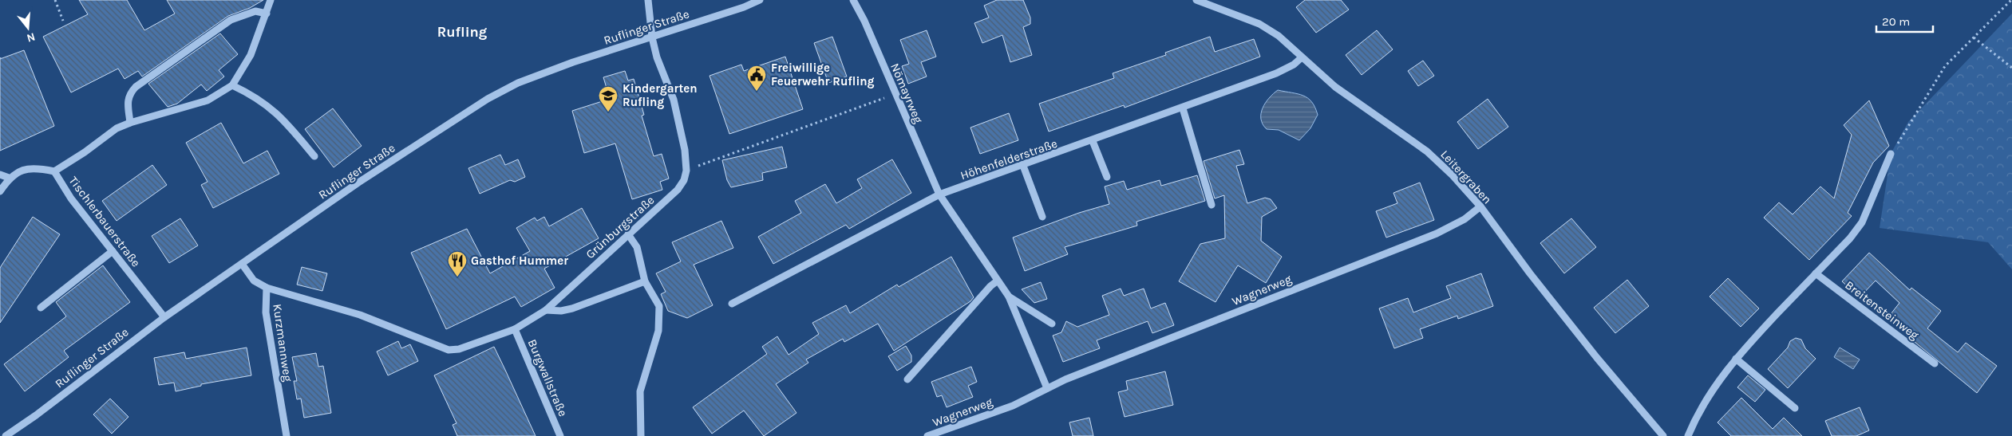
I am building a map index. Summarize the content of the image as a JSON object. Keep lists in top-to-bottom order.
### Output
{
  "streets": {
    "street": [
      "Ruflinger Straße",
      "Nömayrweg",
      "Höhenfelderstraße",
      "Leitergraben",
      "Tischlerbauerstraße",
      "Grünburgstraße",
      "Wagnerweg",
      "Breitensteinweg",
      "Kurzmannweg",
      "Burgwallstraße"
    ]
  },
  "crossings": [
    ["Ruflinger Straße", "Tischlerbauerstraße"],
    ["Ruflinger Straße", "Kurzmannweg"],
    ["Nömayrweg", "Höhenfelderstraße"],
    ["Höhenfelderstraße", "Leitergraben"],
    ["Leitergraben", "Wagnerweg"],
    ["Grünburgstraße", "Kurzmannweg"],
    ["Grünburgstraße", "Burgwallstraße"]
  ],
  "districts": ["Rufling"],
  "places": {
    "public building": ["Freiwillige Feuerwehr Rufling"],
    "school or university": ["Kindergarten Rufling"],
    "restaurant": ["Gasthof Hummer"]
  },
  "scale_bar": "20 m",
  "north": "bottom"
}
